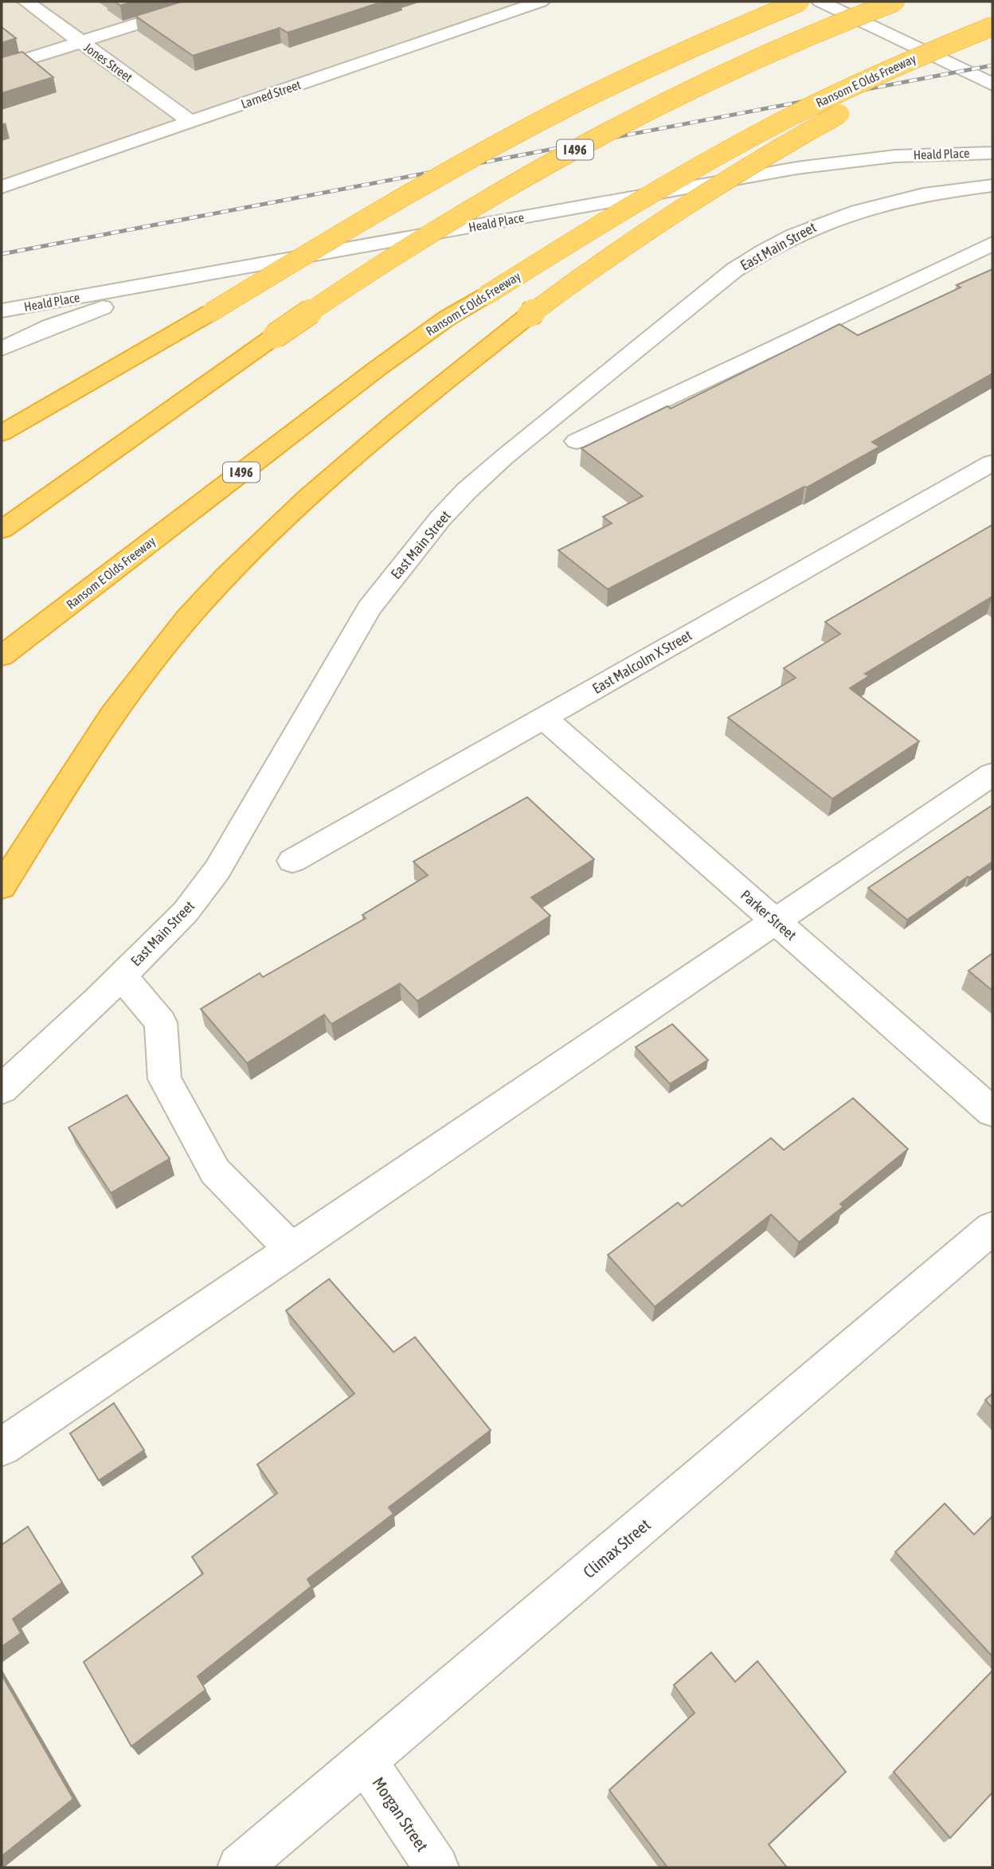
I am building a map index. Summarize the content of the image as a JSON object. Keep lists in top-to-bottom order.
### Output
{
  "streets": {
    "highway": ["Ransom E Olds Freeway", "I 496"],
    "street": [
      "Jones Street",
      "Larned Street",
      "Heald Place",
      "East Main Street",
      "East Malcolm X Street",
      "Parker Street",
      "Climax Street",
      "Morgan Street"
    ]
  },
  "crossings": [
    ["Jones Street", "Larned Street"],
    ["East Malcolm X Street", "Parker Street"],
    ["Climax Street", "Morgan Street"]
  ]
}
